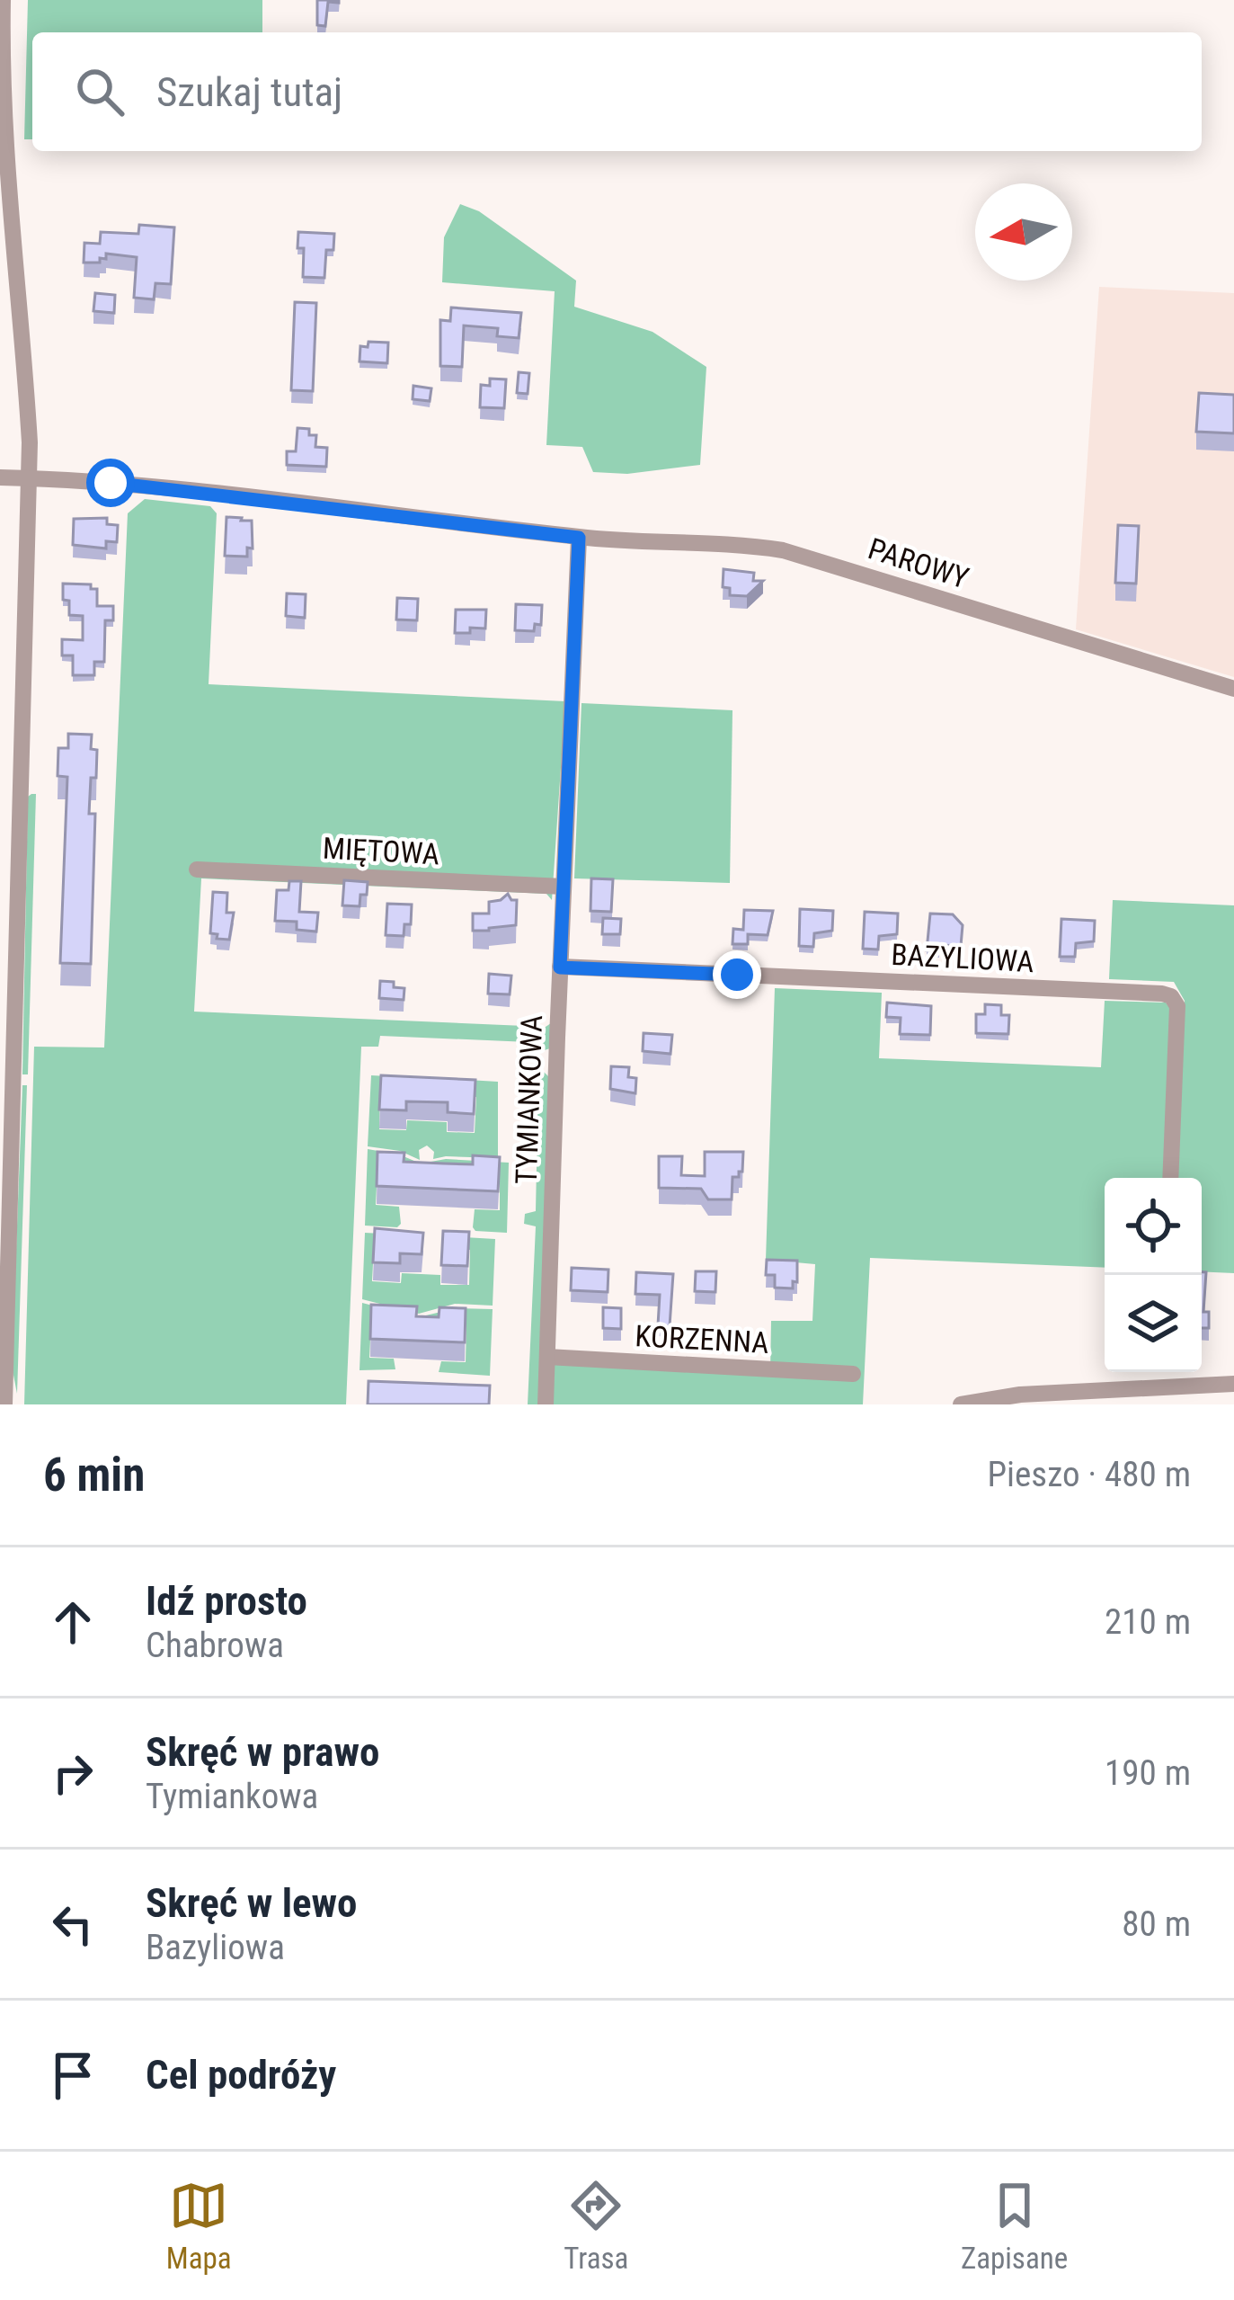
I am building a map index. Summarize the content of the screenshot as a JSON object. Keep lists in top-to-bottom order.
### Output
{
  "streets": {
    "street": [
      "PAROWY",
      "MIĘTOWA",
      "BAZYLIOWA",
      "TYMIANKOWA",
      "KORZENNA"
    ]
  },
  "crossings": [
    ["PAROWY", "TYMIANKOWA"],
    ["MIĘTOWA", "TYMIANKOWA"],
    ["BAZYLIOWA", "TYMIANKOWA"],
    ["TYMIANKOWA", "KORZENNA"]
  ],
  "north": "left",
  "page": {
    "search": "Szukaj tutaj",
    "heading": ["6 min", "Pieszo · 480 m"],
    "list": [
      ["Idź prosto", "Chabrowa", "210 m"],
      ["Skręć w prawo", "Tymiankowa", "190 m"],
      ["Skręć w lewo", "Bazyliowa", "80 m"],
      "Cel podróży"
    ],
    "nav": ["Mapa", "Trasa", "Zapisane"]
  }
}
